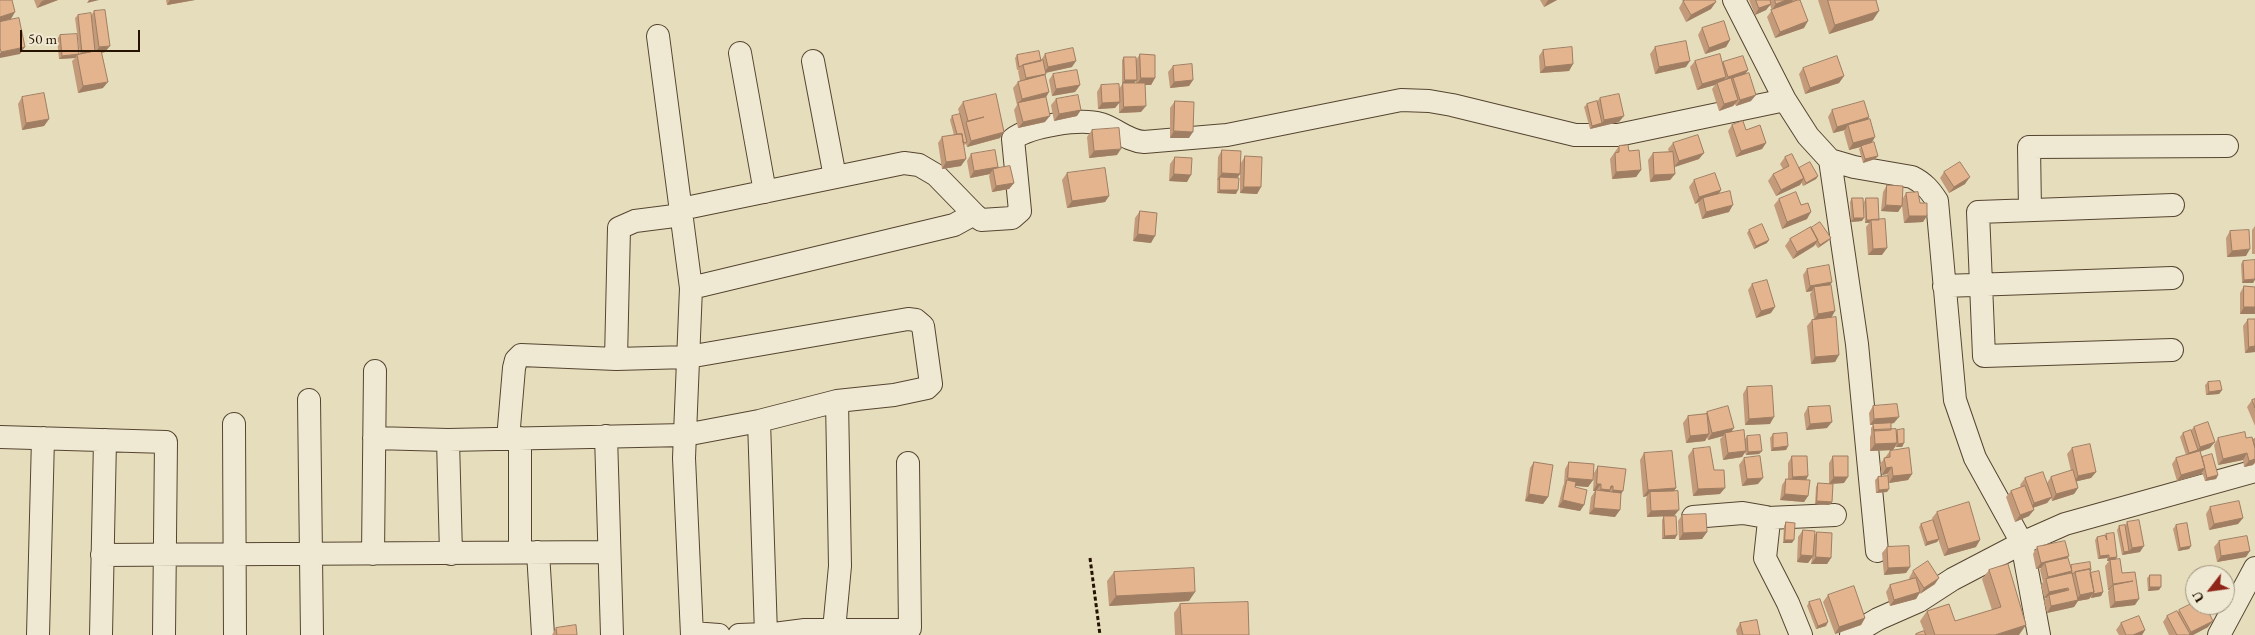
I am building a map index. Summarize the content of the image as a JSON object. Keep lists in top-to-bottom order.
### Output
{
  "scale_bar": "50 m",
  "north": "bottom left"
}
